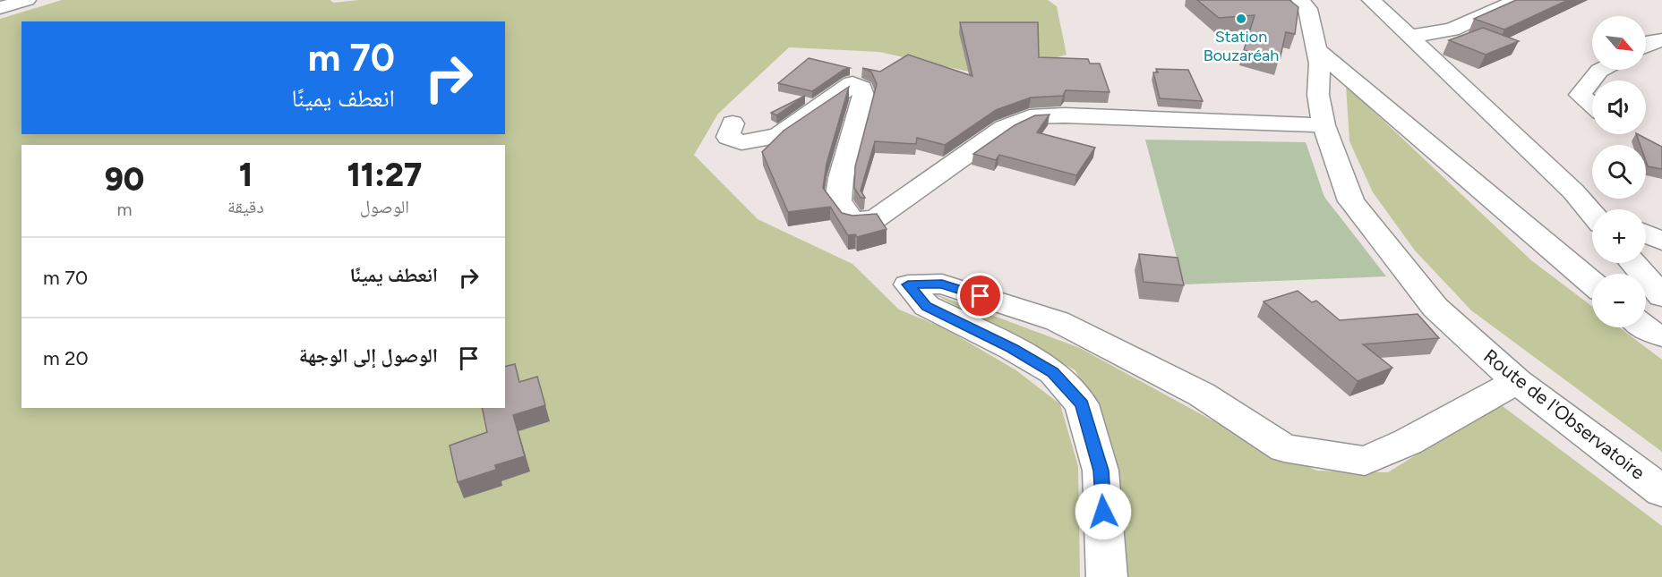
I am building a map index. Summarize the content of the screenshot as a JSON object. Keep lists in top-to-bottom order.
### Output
{
  "streets": {
    "street": ["Route de l'Observatoire"]
  },
  "places": ["Station Bouzaréah"],
  "north": "bottom right",
  "page": {
    "map_buttons": ["+", "−"],
    "turn": ["70 m", "انعطف يمينًا"],
    "eta": [
      "11:27",
      "الوصول",
      "1",
      "دقيقة",
      "90",
      "m"
    ],
    "list": [
      {
        "name": "انعطف يمينًا",
        "value": "70 m"
      },
      {
        "name": "الوصول إلى الوجهة",
        "value": "20 m"
      }
    ]
  }
}
